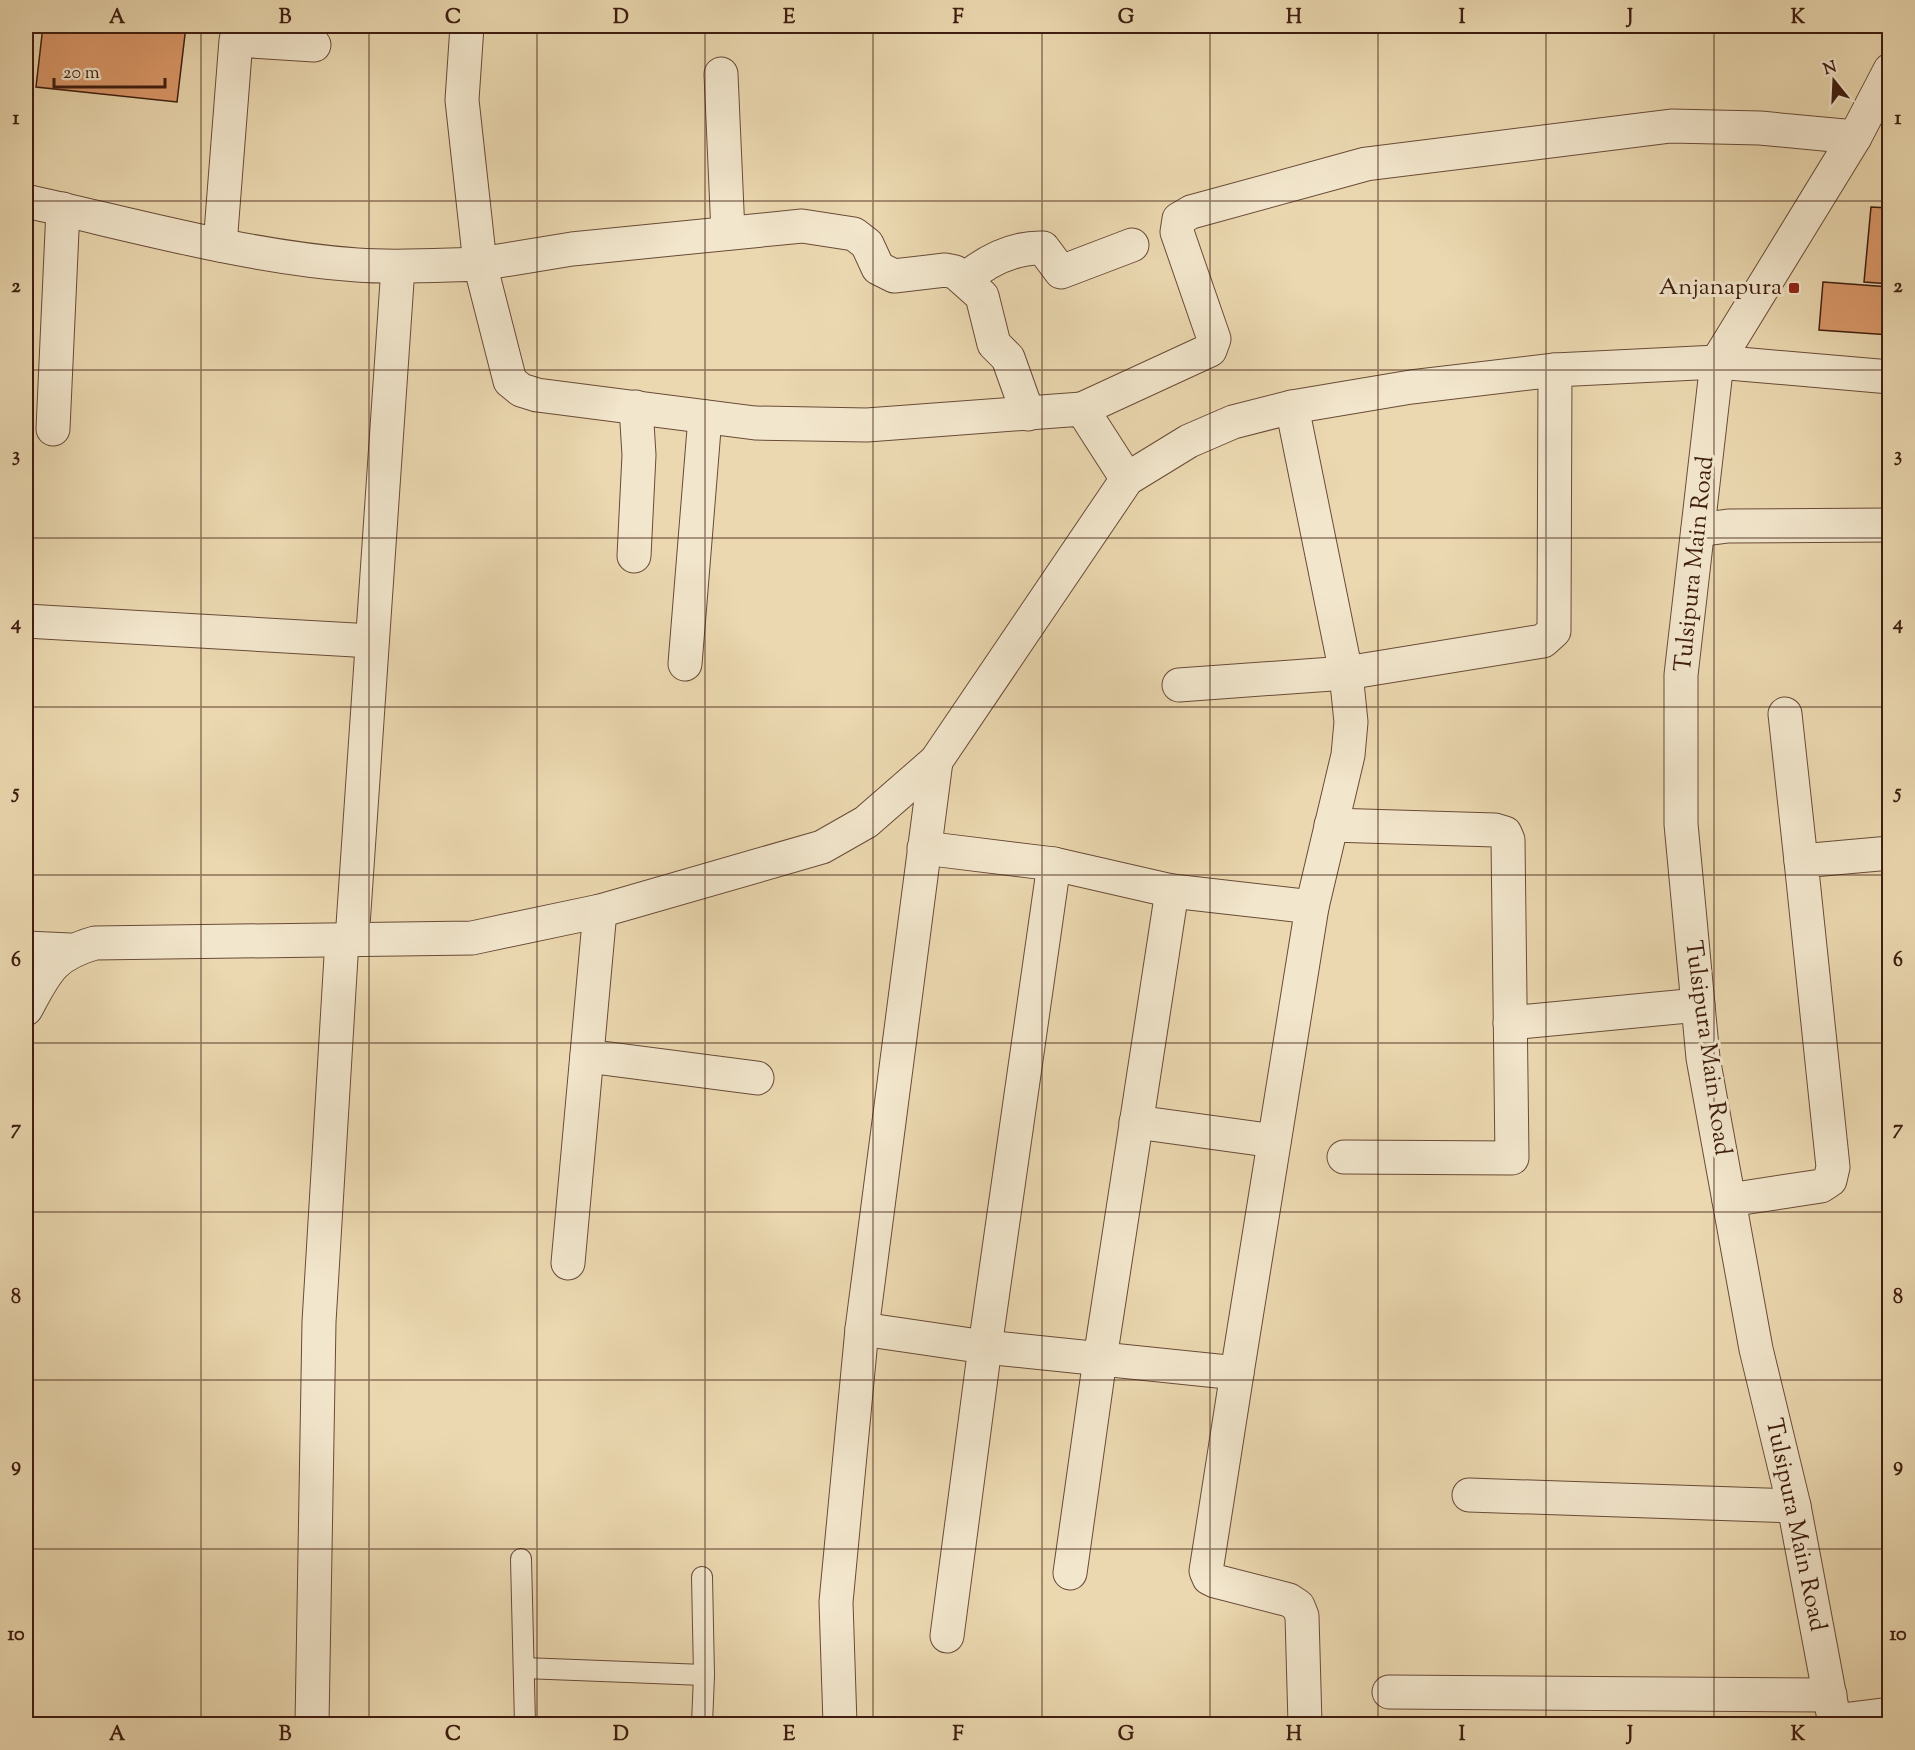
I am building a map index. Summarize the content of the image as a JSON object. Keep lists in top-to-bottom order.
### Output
{
  "streets": {
    "street": ["Tulsipura Main Road"]
  },
  "places": {
    "transit": ["Anjanapura"]
  },
  "scale_bar": "20 m",
  "north": "top",
  "grid": {
    "columns": [
      "A",
      "B",
      "C",
      "D",
      "E",
      "F",
      "G",
      "H",
      "I",
      "J",
      "K"
    ],
    "rows": [
      "1",
      "2",
      "3",
      "4",
      "5",
      "6",
      "7",
      "8",
      "9",
      "10"
    ]
  }
}
